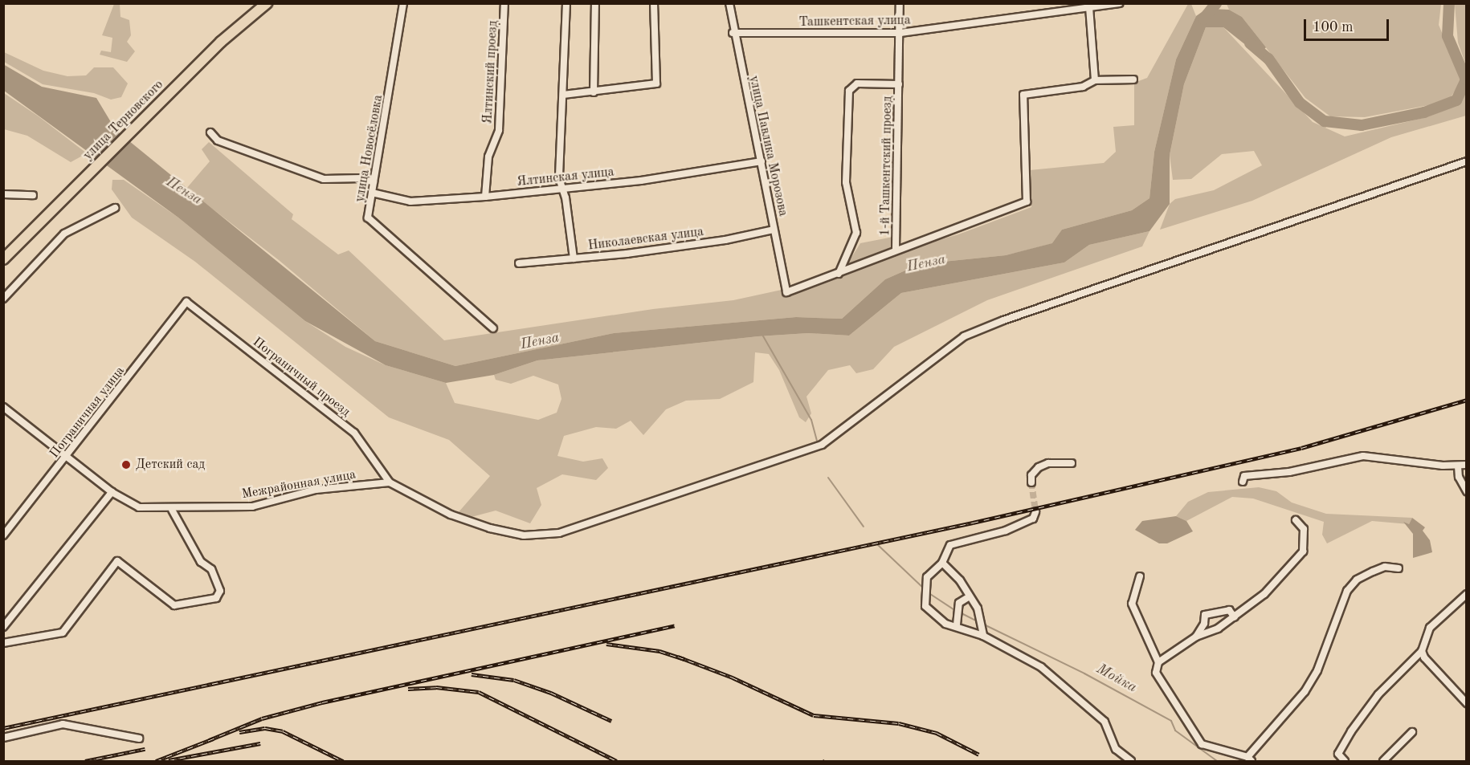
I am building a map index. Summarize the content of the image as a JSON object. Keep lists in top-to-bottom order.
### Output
{
  "streets": {
    "main road": ["улица Терновского"],
    "street": [
      "Ташкентская улица",
      "Ялтинский проезд",
      "улица Павлика Морозова",
      "улица Новосёловка",
      "1-й Ташкентский проезд",
      "Ялтинская улица",
      "Николаевская улица",
      "Пограничный проезд",
      "Пограничная улица",
      "Межрайонная улица"
    ]
  },
  "crossings": [
    ["Ташкентская улица", "улица Павлика Морозова"],
    ["Ташкентская улица", "1-й Ташкентский проезд"],
    ["Ялтинский проезд", "Ялтинская улица"],
    ["улица Павлика Морозова", "1-й Ташкентский проезд"],
    ["улица Павлика Морозова", "Ялтинская улица"],
    ["улица Павлика Морозова", "Николаевская улица"],
    ["улица Новосёловка", "Ялтинская улица"],
    ["Пограничный проезд", "Пограничная улица"],
    ["Пограничный проезд", "Межрайонная улица"],
    ["Пограничная улица", "Межрайонная улица"]
  ],
  "water": ["Пенза", "Мойка"],
  "places": ["Детский сад"],
  "scale_bar": "100 m"
}
